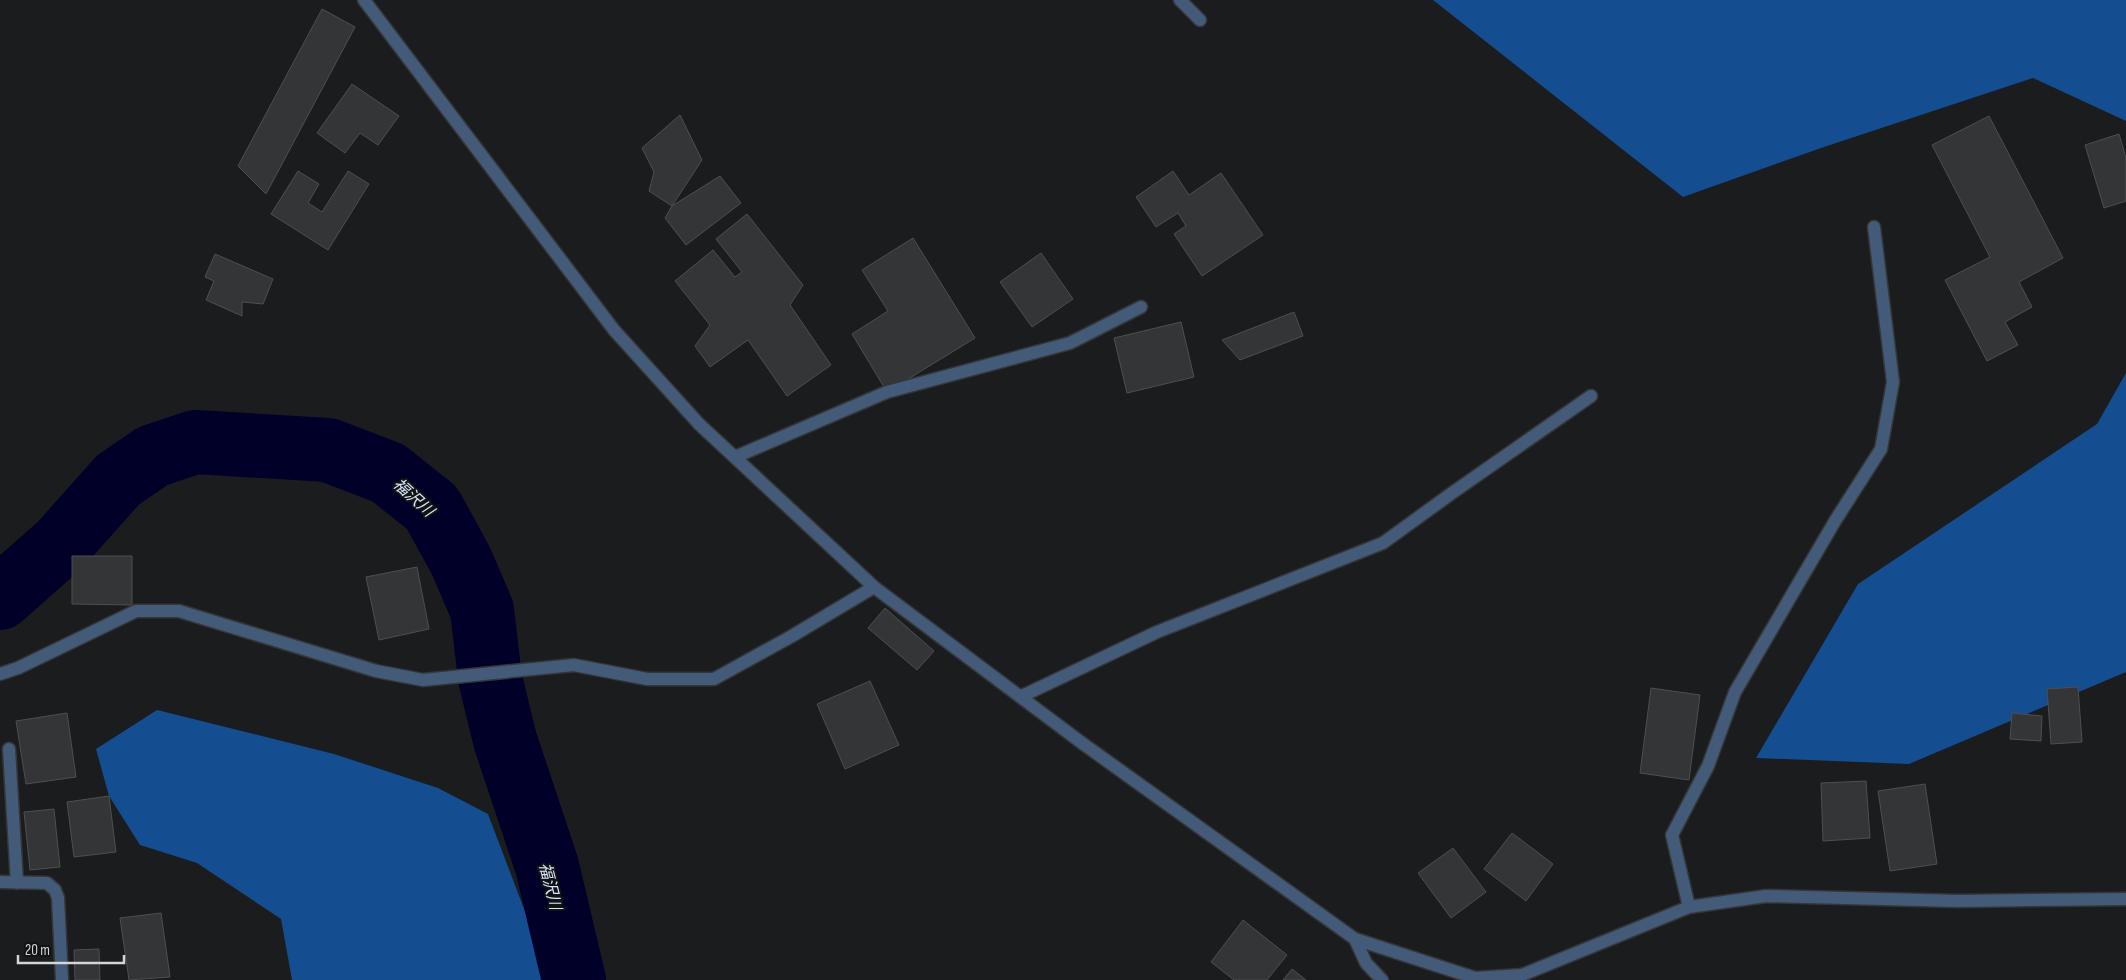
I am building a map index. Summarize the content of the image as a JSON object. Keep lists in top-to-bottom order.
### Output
{
  "water": ["福沢川"],
  "scale_bar": "20 m"
}
